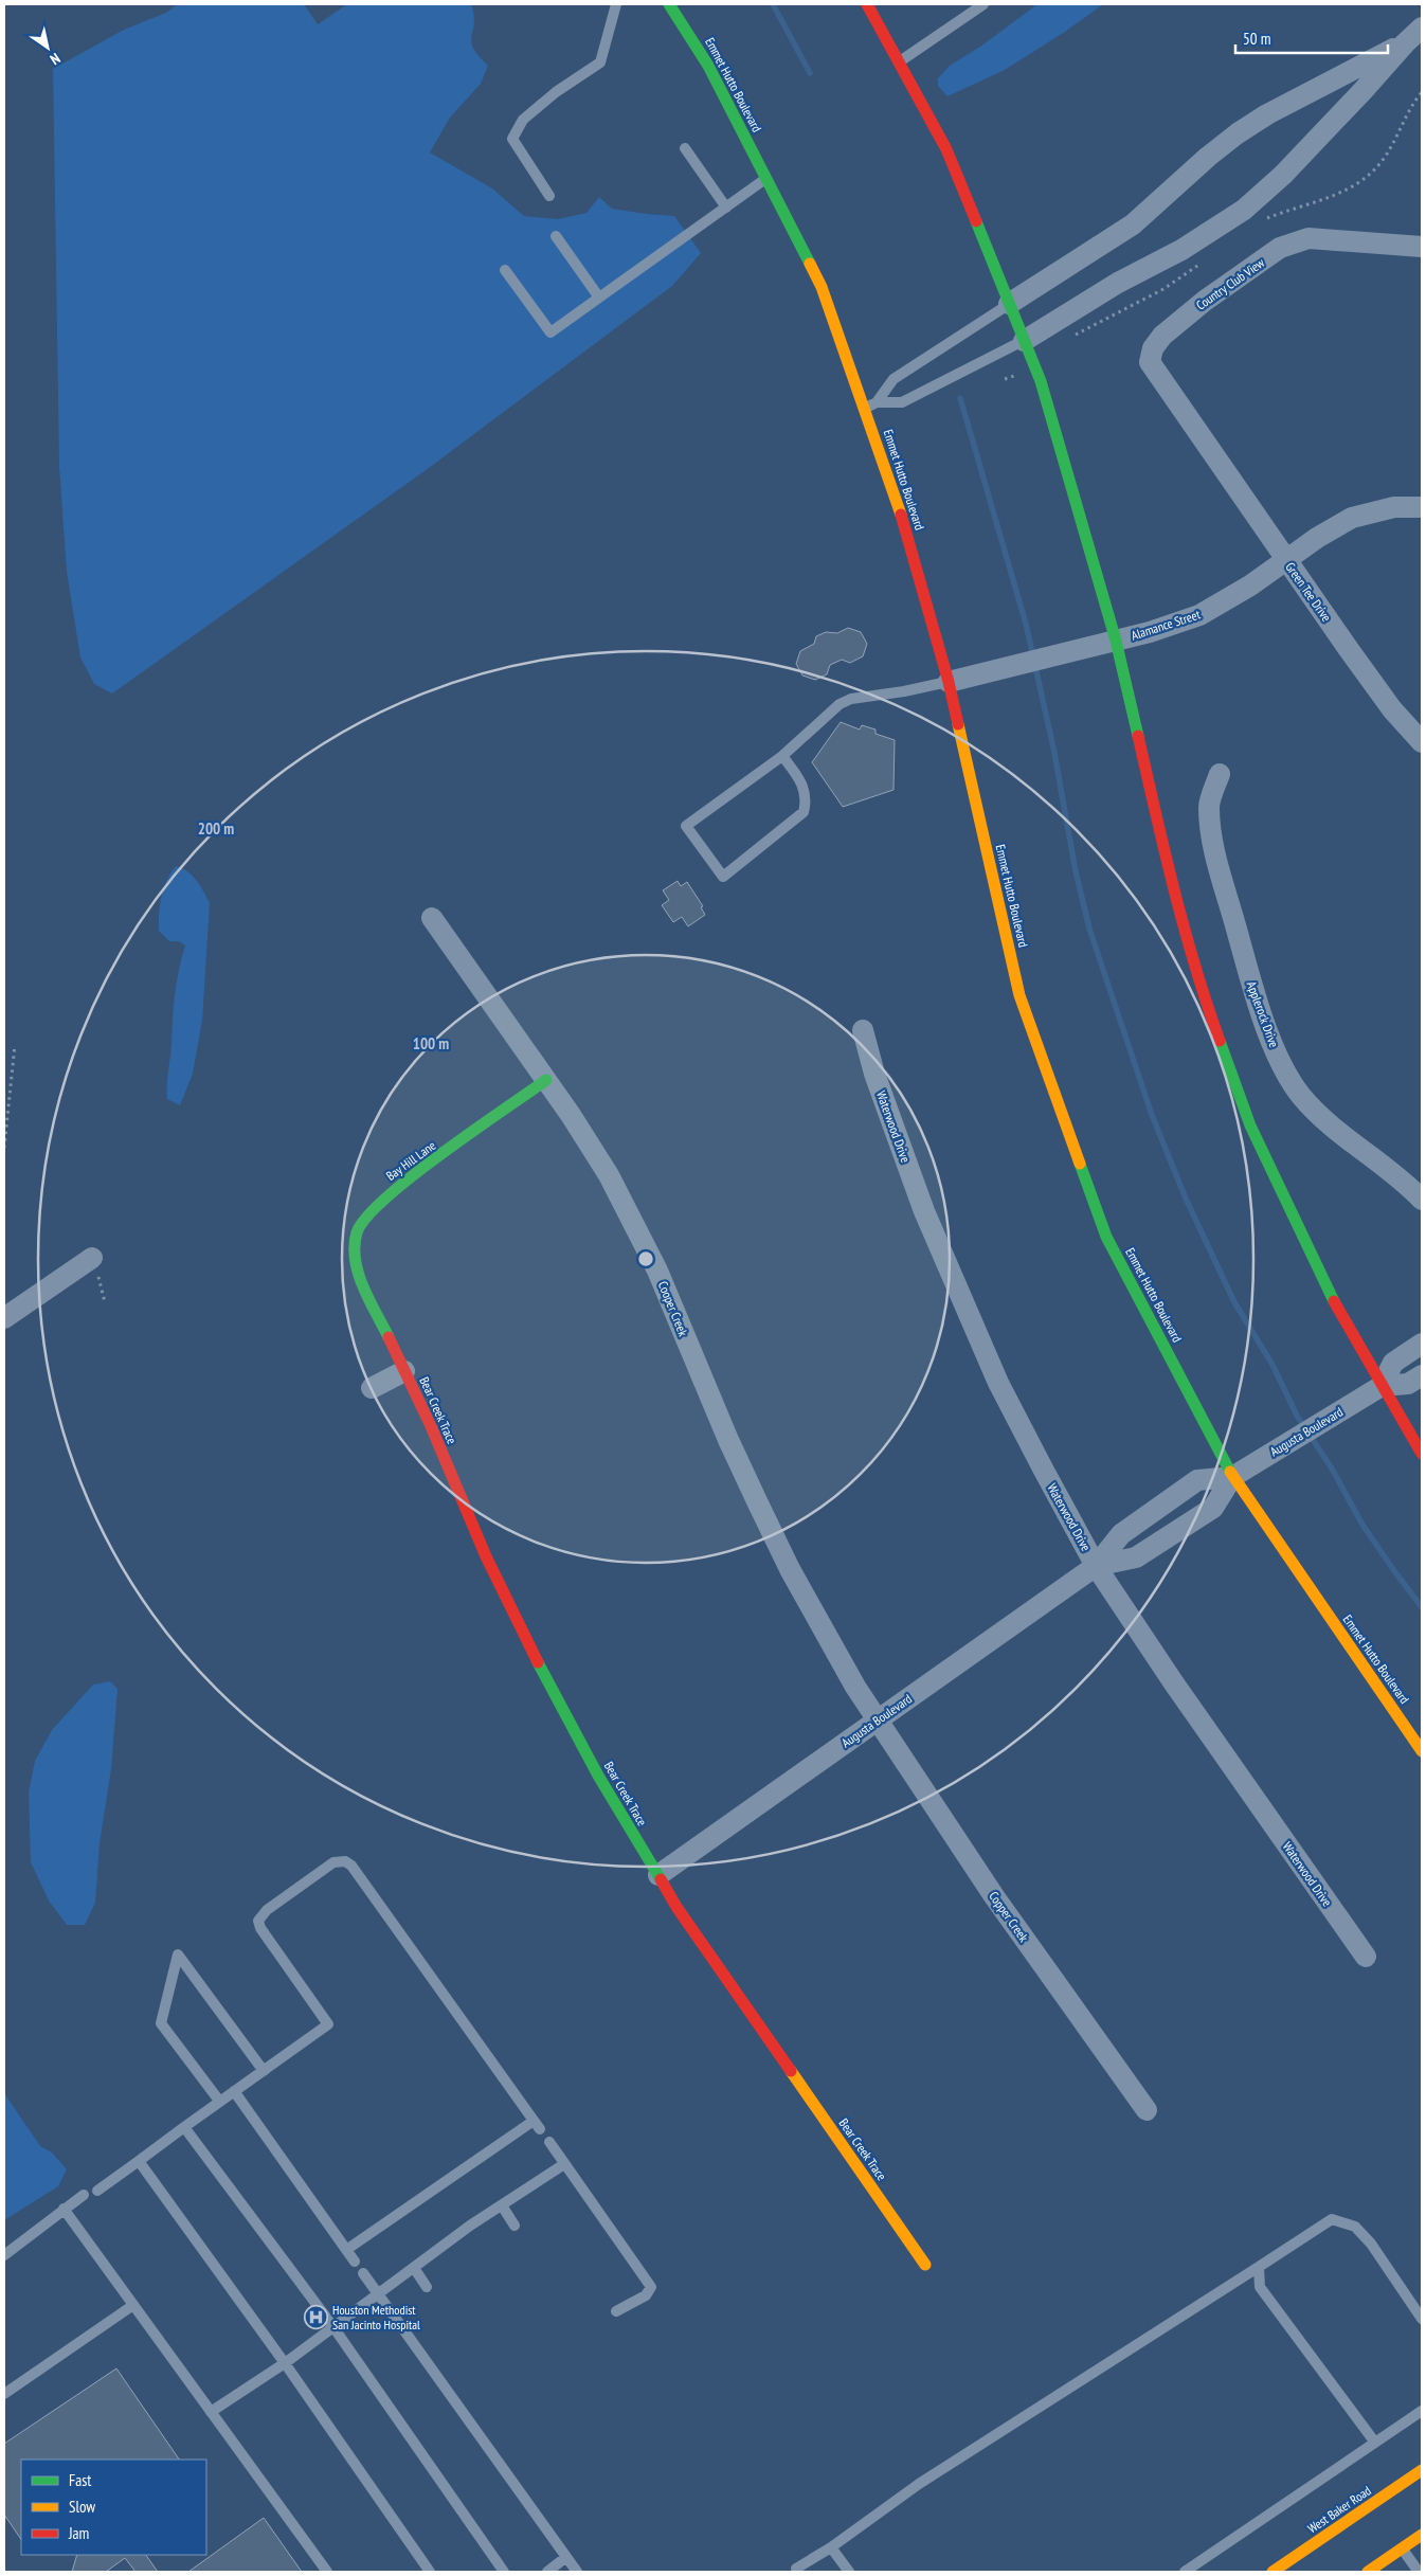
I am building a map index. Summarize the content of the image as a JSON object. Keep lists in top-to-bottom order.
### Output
{
  "streets": {
    "street": [
      "Emmet Hutto Boulevard",
      "Country Club View",
      "Green Tee Drive",
      "Alamance Street",
      "Applerock Drive",
      "Waterwood Drive",
      "Bay Hill Lane",
      "Cooper Creek",
      "Bear Creek Trace",
      "Augusta Boulevard",
      "Copper Creek",
      "West Baker Road"
    ]
  },
  "crossings": [
    ["Emmet Hutto Boulevard", "Alamance Street"],
    ["Emmet Hutto Boulevard", "Augusta Boulevard"],
    ["Country Club View", "Green Tee Drive"],
    ["Green Tee Drive", "Alamance Street"],
    ["Waterwood Drive", "Augusta Boulevard"],
    ["Bay Hill Lane", "Cooper Creek"],
    ["Bay Hill Lane", "Bear Creek Trace"],
    ["Cooper Creek", "Augusta Boulevard"],
    ["Cooper Creek", "Copper Creek"],
    ["Bear Creek Trace", "Augusta Boulevard"],
    ["Augusta Boulevard", "Copper Creek"]
  ],
  "places": {
    "hospital": ["Houston Methodist San Jacinto Hospital"]
  },
  "legend": ["Fast", "Slow", "Jam"],
  "scale_bar": "50 m",
  "north": "bottom right",
  "rings": ["200 m", "100 m"]
}
